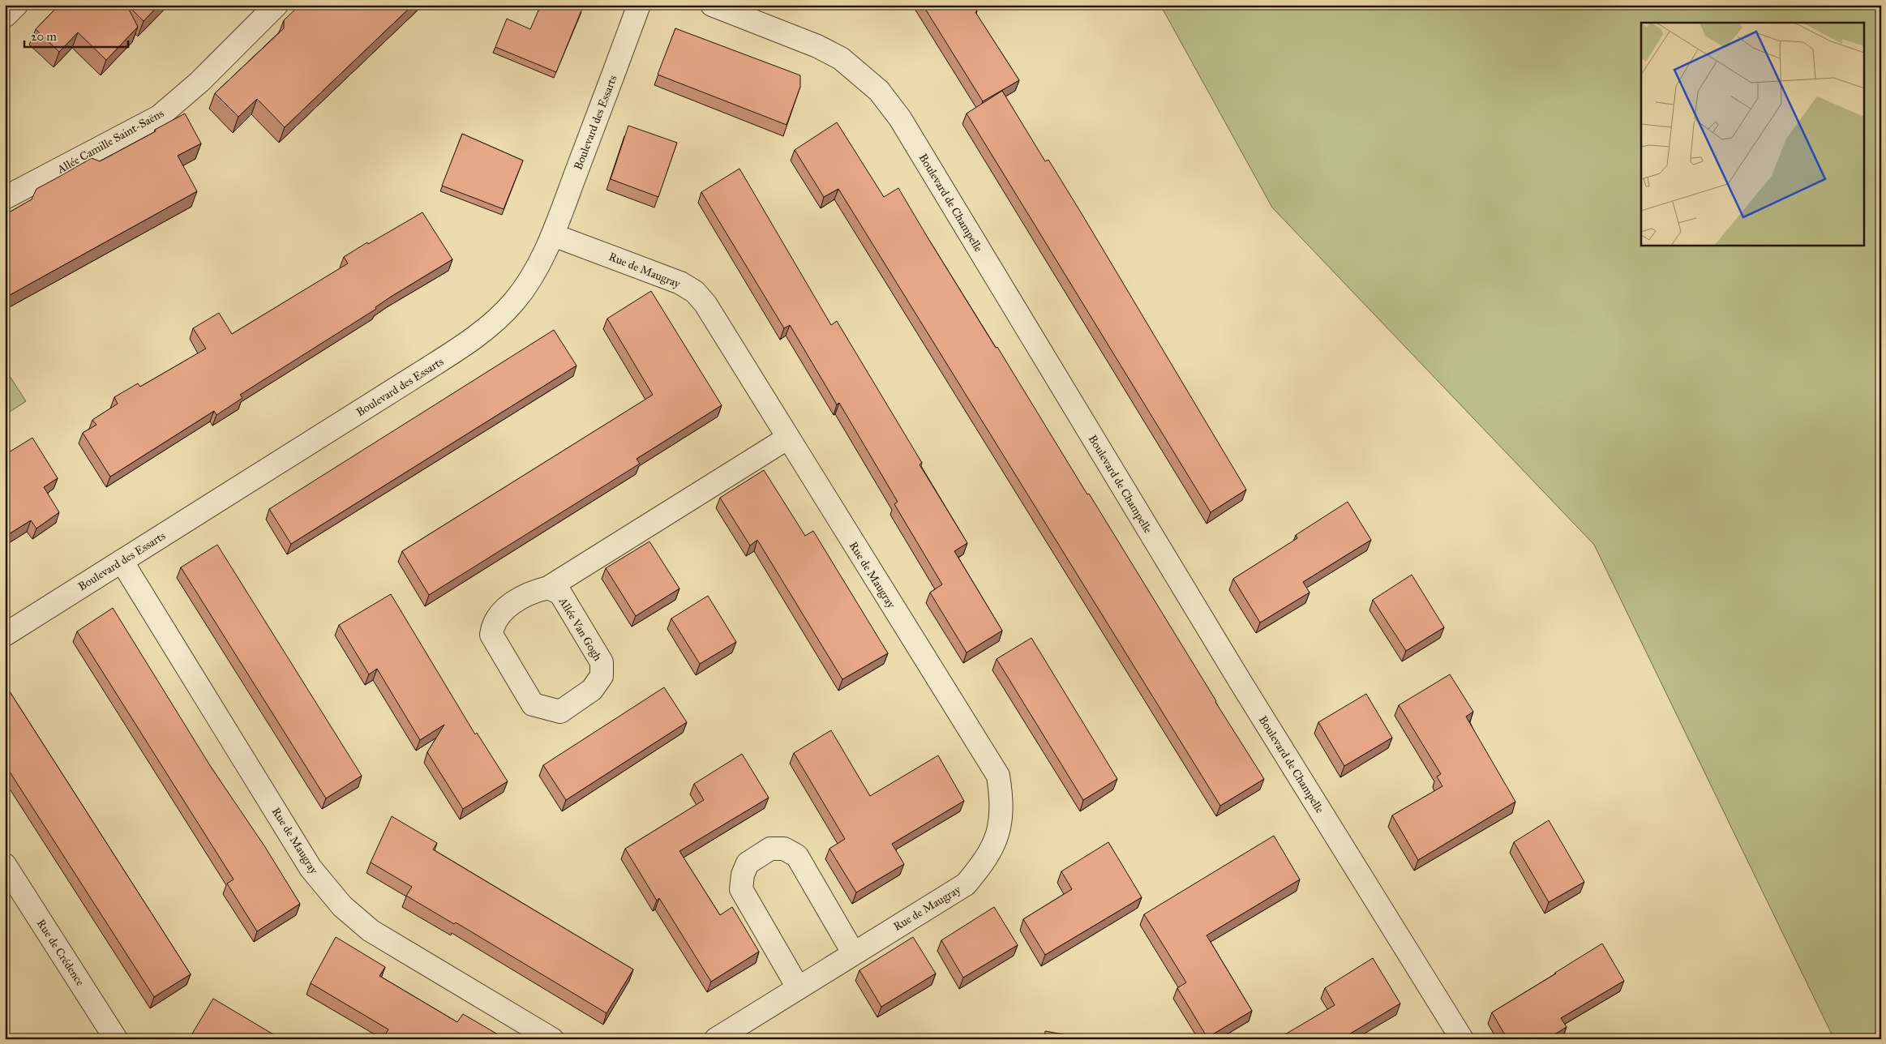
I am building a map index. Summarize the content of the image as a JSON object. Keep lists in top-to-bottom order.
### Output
{
  "streets": {
    "street": [
      "Boulevard des Essarts",
      "Allée Camille Saint-Saëns",
      "Boulevard de Champelle",
      "Rue de Maugray",
      "Allée Van Gogh",
      "Rue de Crédence"
    ]
  },
  "crossings": [
    ["Boulevard des Essarts", "Rue de Maugray"],
    ["Rue de Maugray", "Allée Van Gogh"]
  ],
  "scale_bar": "20 m"
}
